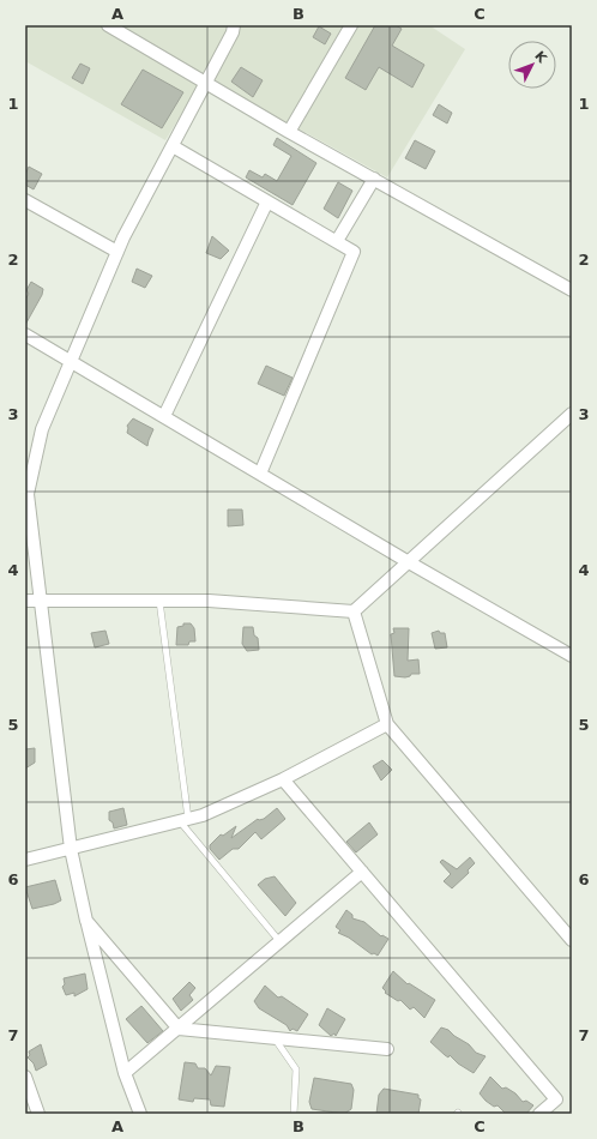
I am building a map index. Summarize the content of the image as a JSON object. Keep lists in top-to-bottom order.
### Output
{
  "north": "top right",
  "grid": {
    "columns": ["A", "B", "C"],
    "rows": [
      "1",
      "2",
      "3",
      "4",
      "5",
      "6",
      "7"
    ]
  }
}
